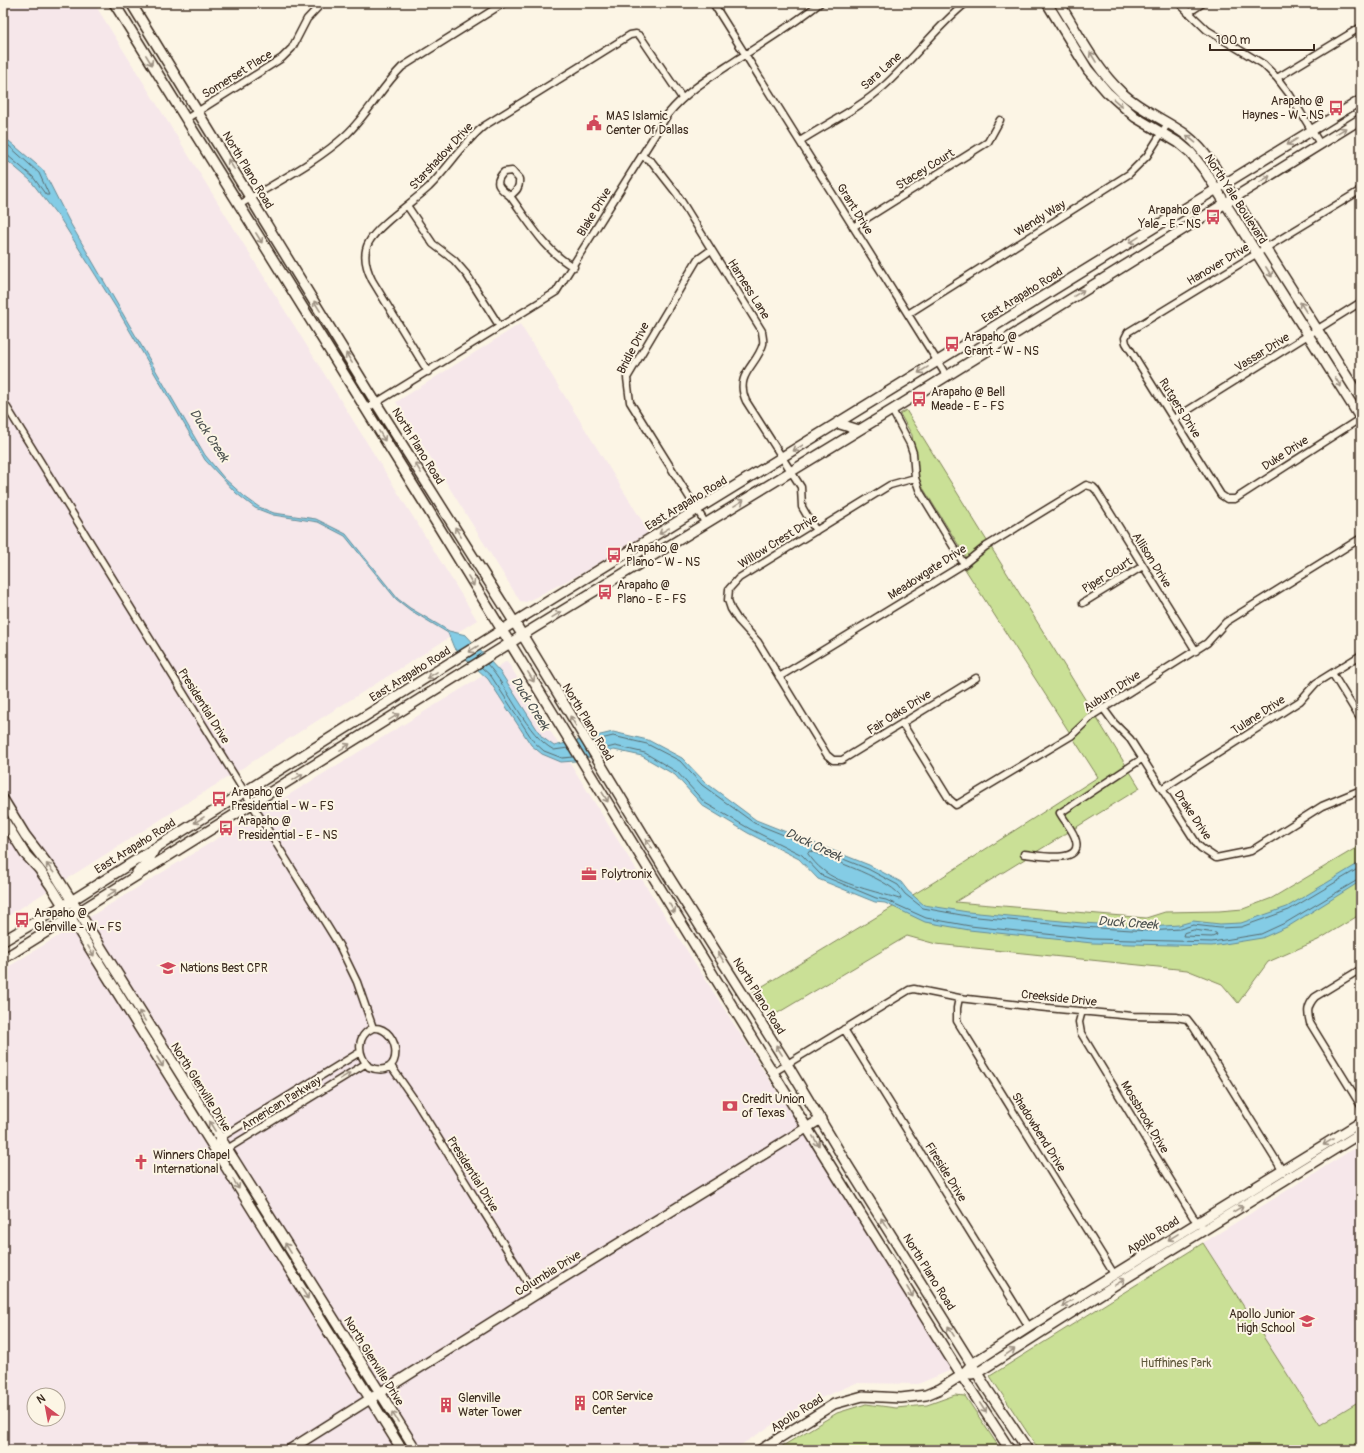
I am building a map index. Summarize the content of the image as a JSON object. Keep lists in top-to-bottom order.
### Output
{
  "streets": {
    "main road": [
      "North Plano Road",
      "North Yale Boulevard",
      "East Arapaho Road",
      "North Glenville Drive",
      "Apollo Road",
      "Columbia Drive"
    ],
    "street": [
      "Sara Lane",
      "Somerset Place",
      "Starshadow Drive",
      "Stacey Court",
      "Grant Drive",
      "Blake Drive",
      "Wendy Way",
      "Hanover Drive",
      "Harness Lane",
      "Bridle Drive",
      "Vassar Drive",
      "Rutgers Drive",
      "Duke Drive",
      "Willow Crest Drive",
      "Allison Drive",
      "Meadowgate Drive",
      "Piper Court",
      "Auburn Drive",
      "Presidential Drive",
      "Fair Oaks Drive",
      "Tulane Drive",
      "Drake Drive",
      "Creekside Drive",
      "American Parkway",
      "Mossbrook Drive",
      "Shadowbend Drive",
      "Fireside Drive"
    ]
  },
  "crossings": [
    ["Sara Lane", "Grant Drive"],
    ["Somerset Place", "North Plano Road"],
    ["Starshadow Drive", "Blake Drive"],
    ["Stacey Court", "Grant Drive"],
    ["North Plano Road", "Blake Drive"],
    ["North Plano Road", "East Arapaho Road"],
    ["North Plano Road", "Creekside Drive"],
    ["North Plano Road", "Apollo Road"],
    ["North Plano Road", "Columbia Drive"],
    ["North Yale Boulevard", "Wendy Way"],
    ["North Yale Boulevard", "Hanover Drive"],
    ["North Yale Boulevard", "East Arapaho Road"],
    ["North Yale Boulevard", "Vassar Drive"],
    ["North Yale Boulevard", "Duke Drive"],
    ["Grant Drive", "Blake Drive"],
    ["Grant Drive", "Wendy Way"],
    ["Grant Drive", "East Arapaho Road"],
    ["Blake Drive", "Harness Lane"],
    ["Hanover Drive", "Rutgers Drive"],
    ["Harness Lane", "East Arapaho Road"],
    ["Harness Lane", "Bridle Drive"],
    ["Harness Lane", "Willow Crest Drive"],
    ["East Arapaho Road", "Bridle Drive"],
    ["East Arapaho Road", "Presidential Drive"],
    ["East Arapaho Road", "North Glenville Drive"],
    ["Vassar Drive", "Rutgers Drive"],
    ["Rutgers Drive", "Duke Drive"],
    ["Willow Crest Drive", "Meadowgate Drive"],
    ["Willow Crest Drive", "Fair Oaks Drive"],
    ["Allison Drive", "Meadowgate Drive"],
    ["Allison Drive", "Piper Court"],
    ["Allison Drive", "Auburn Drive"],
    ["Auburn Drive", "Fair Oaks Drive"],
    ["Auburn Drive", "Drake Drive"],
    ["Presidential Drive", "American Parkway"],
    ["Presidential Drive", "Columbia Drive"],
    ["Tulane Drive", "Drake Drive"],
    ["Creekside Drive", "Mossbrook Drive"],
    ["Creekside Drive", "Shadowbend Drive"],
    ["Creekside Drive", "Fireside Drive"],
    ["Creekside Drive", "Apollo Road"],
    ["North Glenville Drive", "American Parkway"],
    ["North Glenville Drive", "Columbia Drive"],
    ["Mossbrook Drive", "Apollo Road"],
    ["Shadowbend Drive", "Apollo Road"],
    ["Fireside Drive", "Apollo Road"]
  ],
  "water": ["Duck Creek"],
  "parks": ["Huffhines Park"],
  "places": {
    "bus stop": [
      "Arapaho @ Haynes - W - NS",
      "Arapaho @ Yale - E - NS",
      "Arapaho @ Grant - W - NS",
      "Arapaho @ Bell Meade - E - FS",
      "Arapaho @ Plano - W - NS",
      "Arapaho @ Plano - E - FS",
      "Arapaho @ Presidential - W - FS",
      "Arapaho @ Presidential - E - NS",
      "Arapaho @ Glenville - W - FS"
    ],
    "public building": ["MAS Islamic Center Of Dallas"],
    "office": ["Polytronix"],
    "school or university": ["Nations Best CPR", "Apollo Junior High School"],
    "bank": ["Credit Union of Texas"],
    "church": ["Winners Chapel International"],
    "building": ["COR Service Center", "Glenville Water Tower"]
  },
  "scale_bar": "100 m",
  "north": "top left"
}
